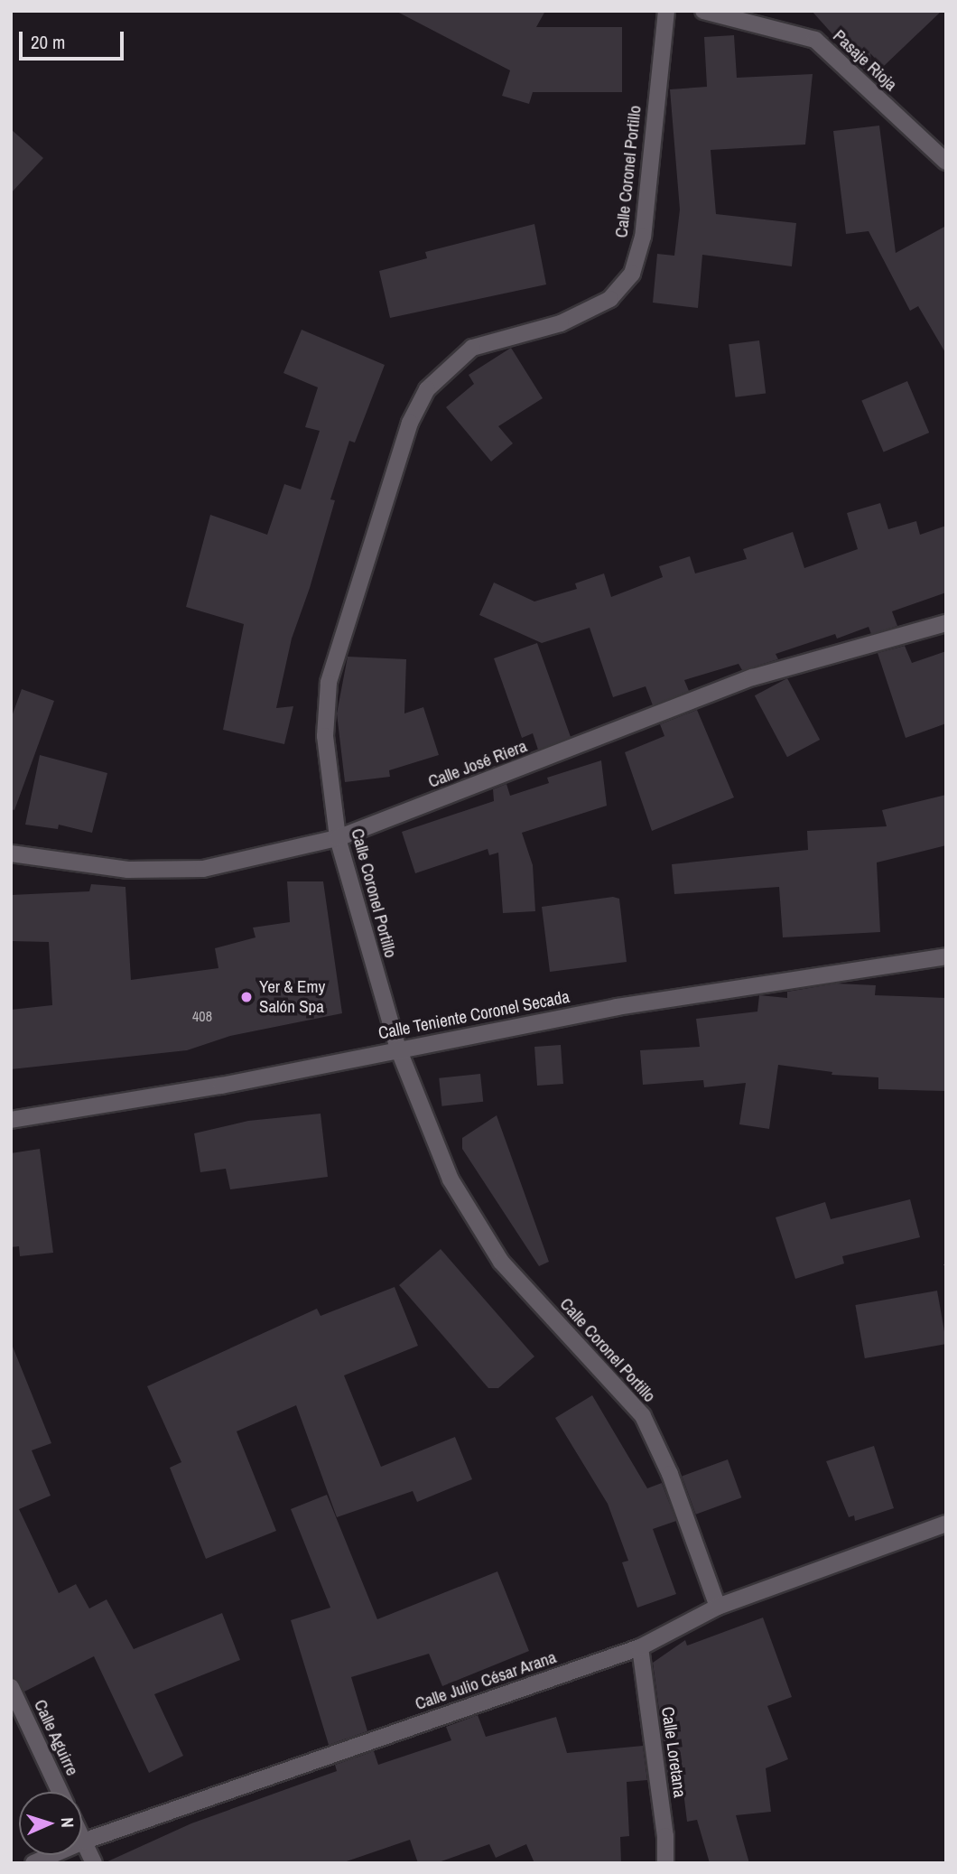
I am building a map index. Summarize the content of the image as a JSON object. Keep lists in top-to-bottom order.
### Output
{
  "streets": {
    "street": [
      "Pasaje Rioja",
      "Calle Coronel Portillo",
      "Calle José Riera",
      "Calle Teniente Coronel Secada",
      "Calle Julio César Arana",
      "Calle Aguirre",
      "Calle Loretana"
    ]
  },
  "crossings": [
    ["Calle Coronel Portillo", "Calle José Riera"],
    ["Calle Coronel Portillo", "Calle Teniente Coronel Secada"],
    ["Calle Coronel Portillo", "Calle Julio César Arana"],
    ["Calle Julio César Arana", "Calle Loretana"]
  ],
  "places": ["Yer & Emy Salón Spa"],
  "house_numbers": ["408"],
  "scale_bar": "20 m",
  "north": "right"
}
